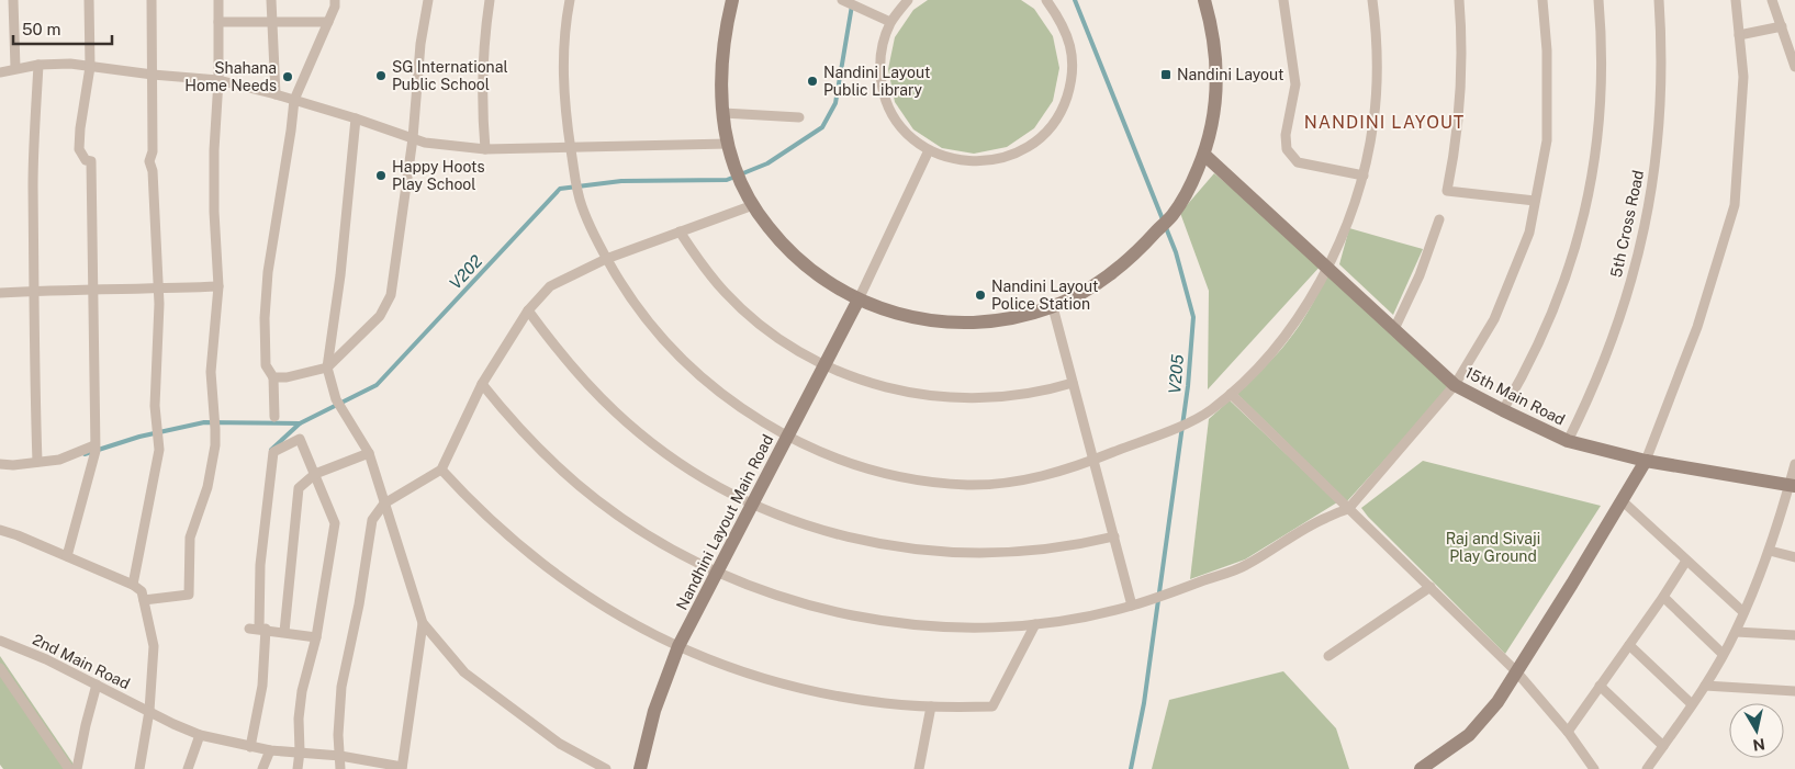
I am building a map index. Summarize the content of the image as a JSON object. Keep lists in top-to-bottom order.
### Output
{
  "streets": {
    "main road": ["15th Main Road", "Nandhini Layout Main Road"],
    "street": ["5th Cross Road", "2nd Main Road"]
  },
  "crossings": [
    ["5th Cross Road", "15th Main Road"]
  ],
  "districts": ["NANDINI LAYOUT"],
  "water": ["V202", "V205"],
  "parks": ["Raj and Sivaji Play Ground"],
  "places": {
    "transit": ["Nandini Layout"],
    "other": [
      "SG International Public School",
      "Shahana Home Needs",
      "Nandini Layout Public Library",
      "Happy Hoots Play School",
      "Nandini Layout Police Station"
    ]
  },
  "scale_bar": "50 m",
  "north": "bottom"
}
